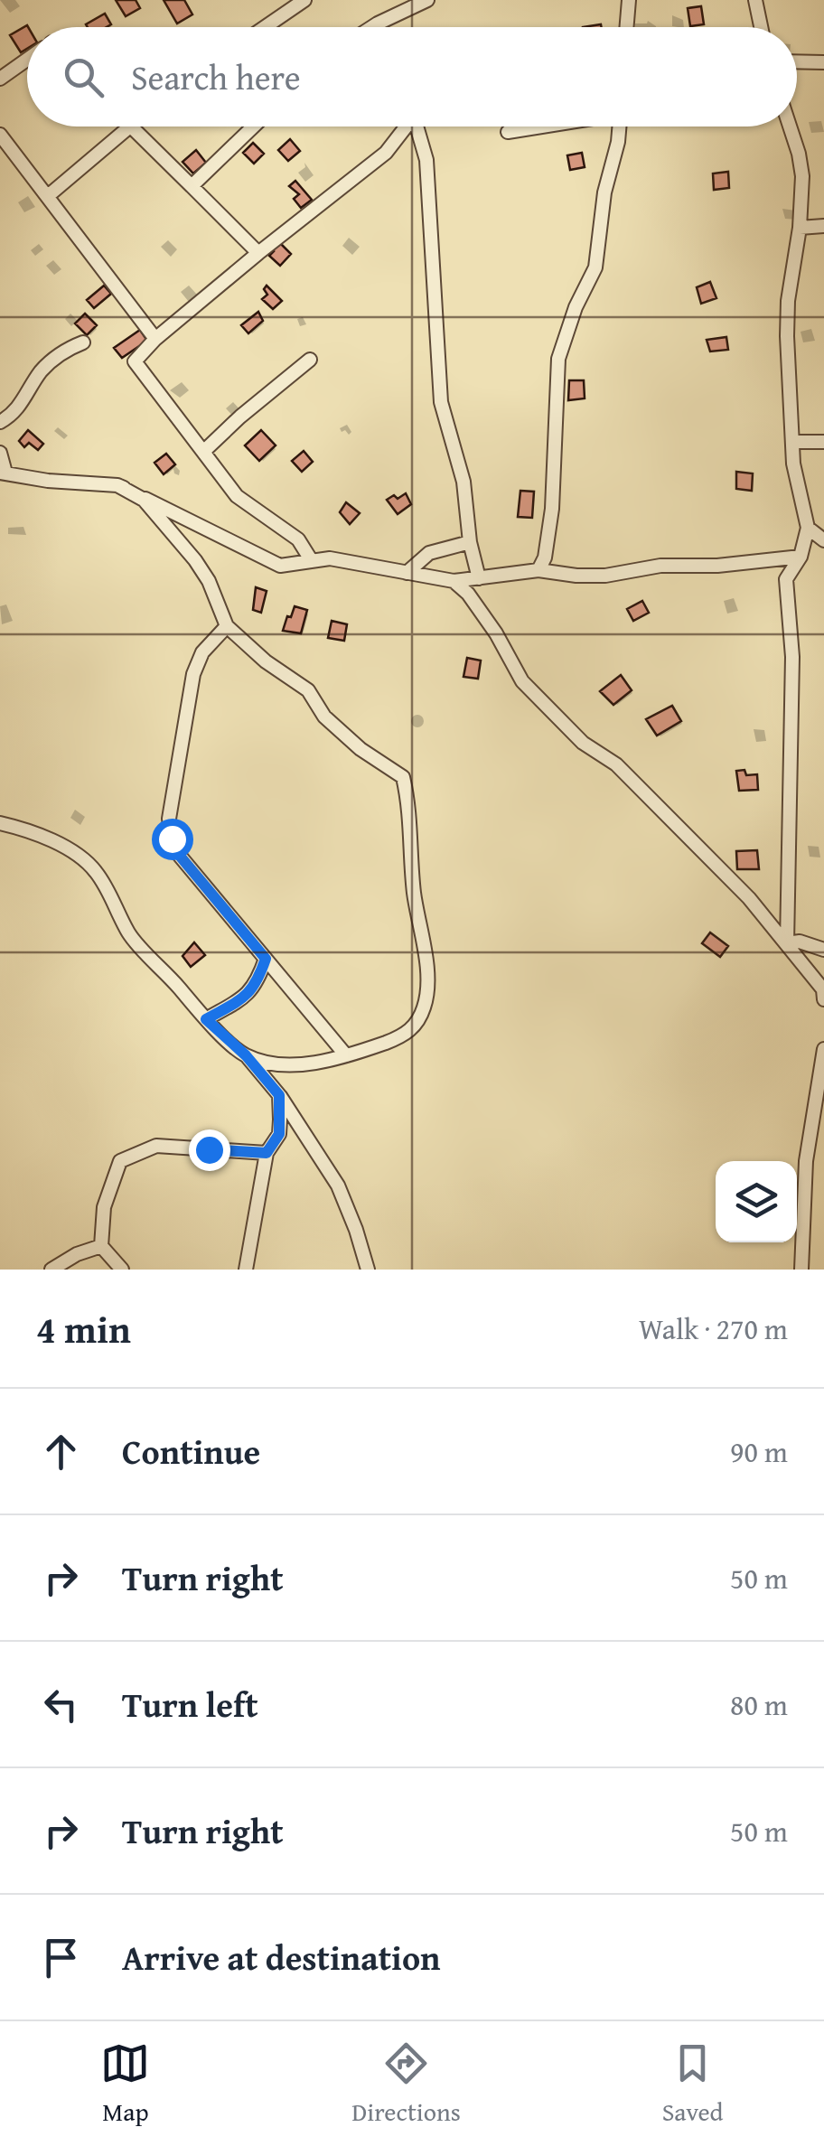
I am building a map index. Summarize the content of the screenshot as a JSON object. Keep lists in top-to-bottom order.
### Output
{
  "page": {
    "search": "Search here",
    "heading": ["4 min", "Walk · 270 m"],
    "list": [
      ["Continue", "90 m"],
      ["Turn right", "50 m"],
      ["Turn left", "80 m"],
      ["Turn right", "50 m"],
      "Arrive at destination"
    ],
    "nav": ["Map", "Directions", "Saved"]
  }
}
